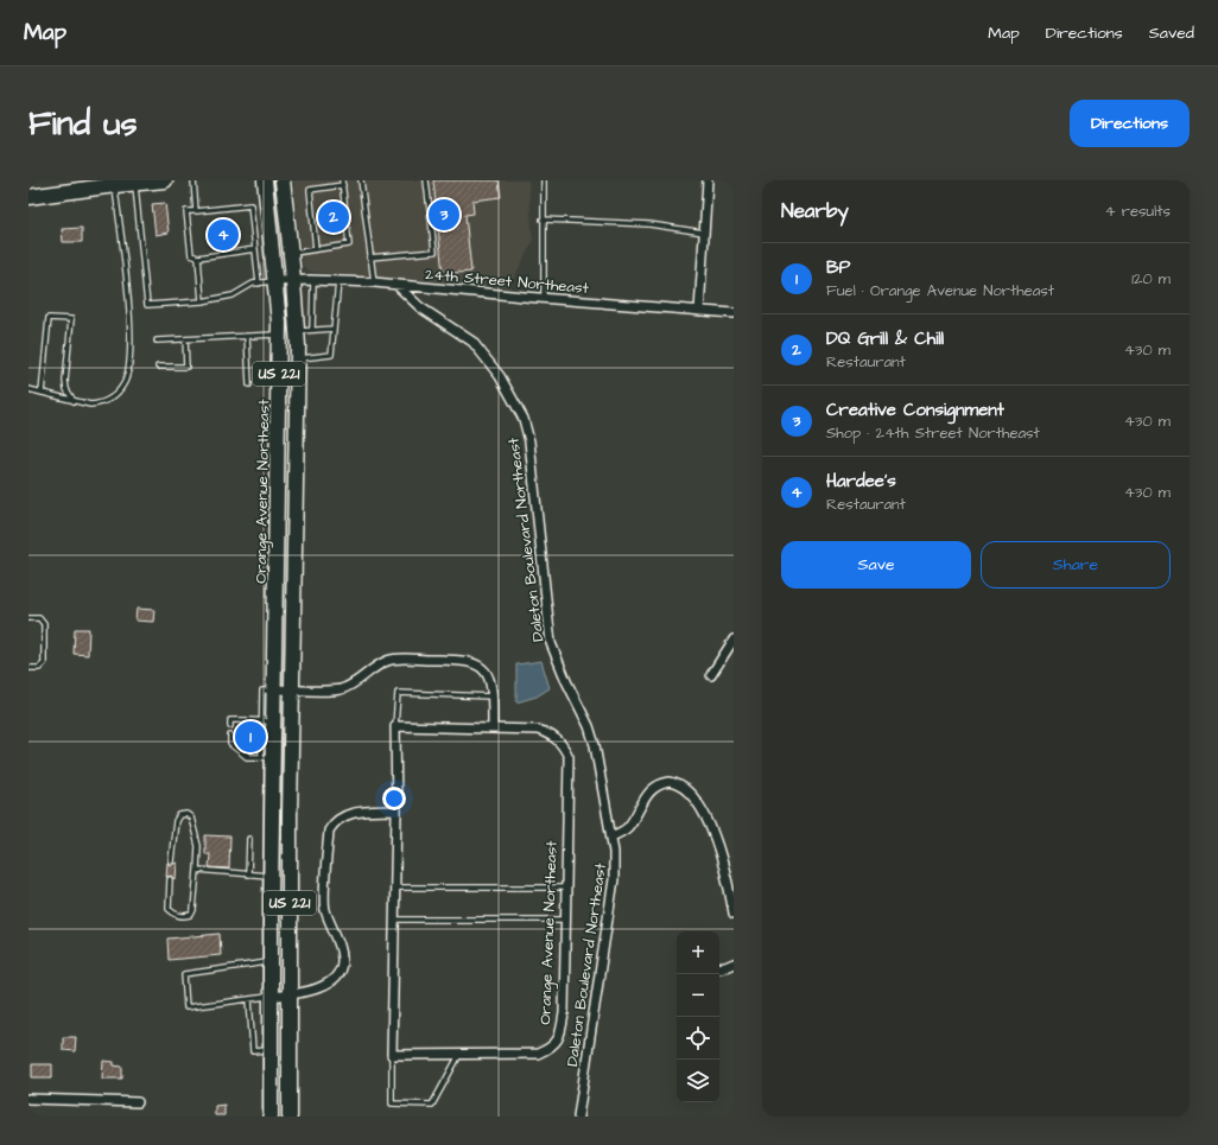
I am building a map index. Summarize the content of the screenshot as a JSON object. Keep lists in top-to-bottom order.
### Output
{
  "streets": {
    "main road": ["US 221", "Orange Avenue Northeast"],
    "street": ["24th Street Northeast", "Daleton Boulevard Northeast"]
  },
  "crossings": [
    ["24th Street Northeast", "US 221"],
    ["24th Street Northeast", "Orange Avenue Northeast"],
    ["24th Street Northeast", "Daleton Boulevard Northeast"]
  ],
  "page": {
    "header": "Map",
    "nav": ["Map", "Directions", "Saved"],
    "buttons": [
      "Directions",
      ["Save", "Share"]
    ],
    "title": "Find us",
    "heading": ["Nearby", "4 results"],
    "pins": [
      "3",
      "2",
      "4",
      "1"
    ],
    "list": [
      {
        "mark": "1",
        "name": "BP",
        "note": "Fuel · Orange Avenue Northeast",
        "value": "120 m"
      },
      {
        "mark": "2",
        "name": "DQ Grill & Chill",
        "note": "Restaurant",
        "value": "430 m"
      },
      {
        "mark": "3",
        "name": "Creative Consignment",
        "note": "Shop · 24th Street Northeast",
        "value": "430 m"
      },
      {
        "mark": "4",
        "name": "Hardee's",
        "note": "Restaurant",
        "value": "430 m"
      }
    ],
    "map_buttons": ["+", "−"]
  }
}
